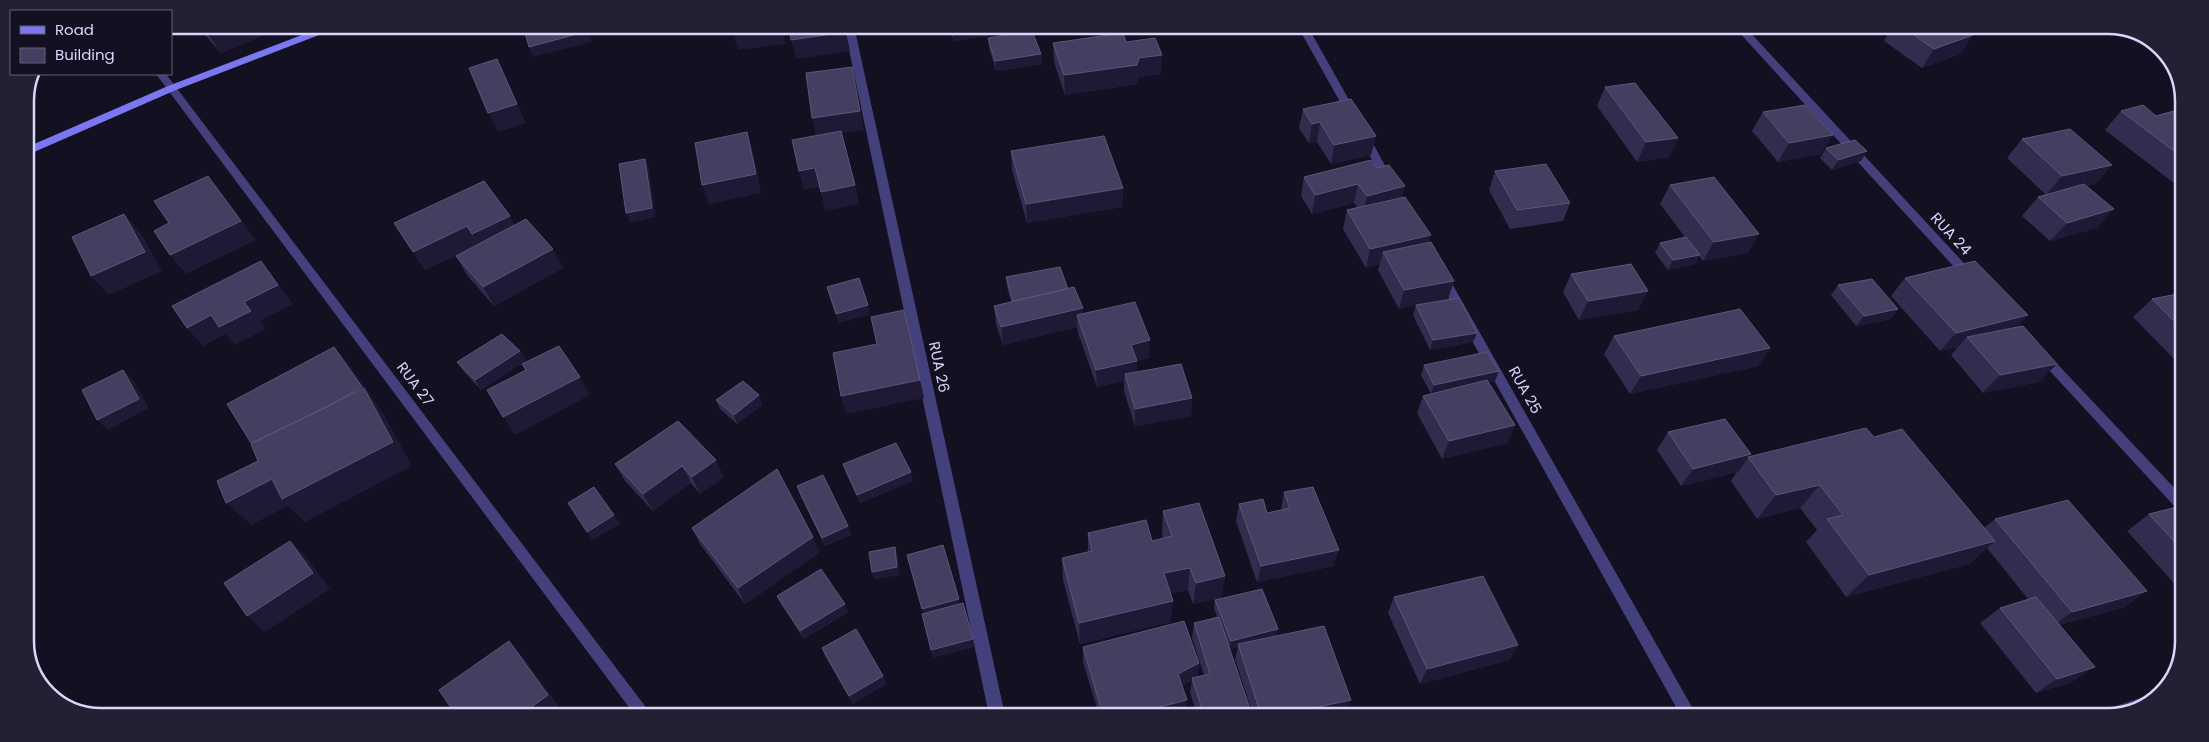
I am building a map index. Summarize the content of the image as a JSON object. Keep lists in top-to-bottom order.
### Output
{
  "streets": {
    "street": [
      "RUA 24",
      "RUA 26",
      "RUA 27",
      "RUA 25"
    ]
  },
  "legend": ["Road", "Building"]
}
